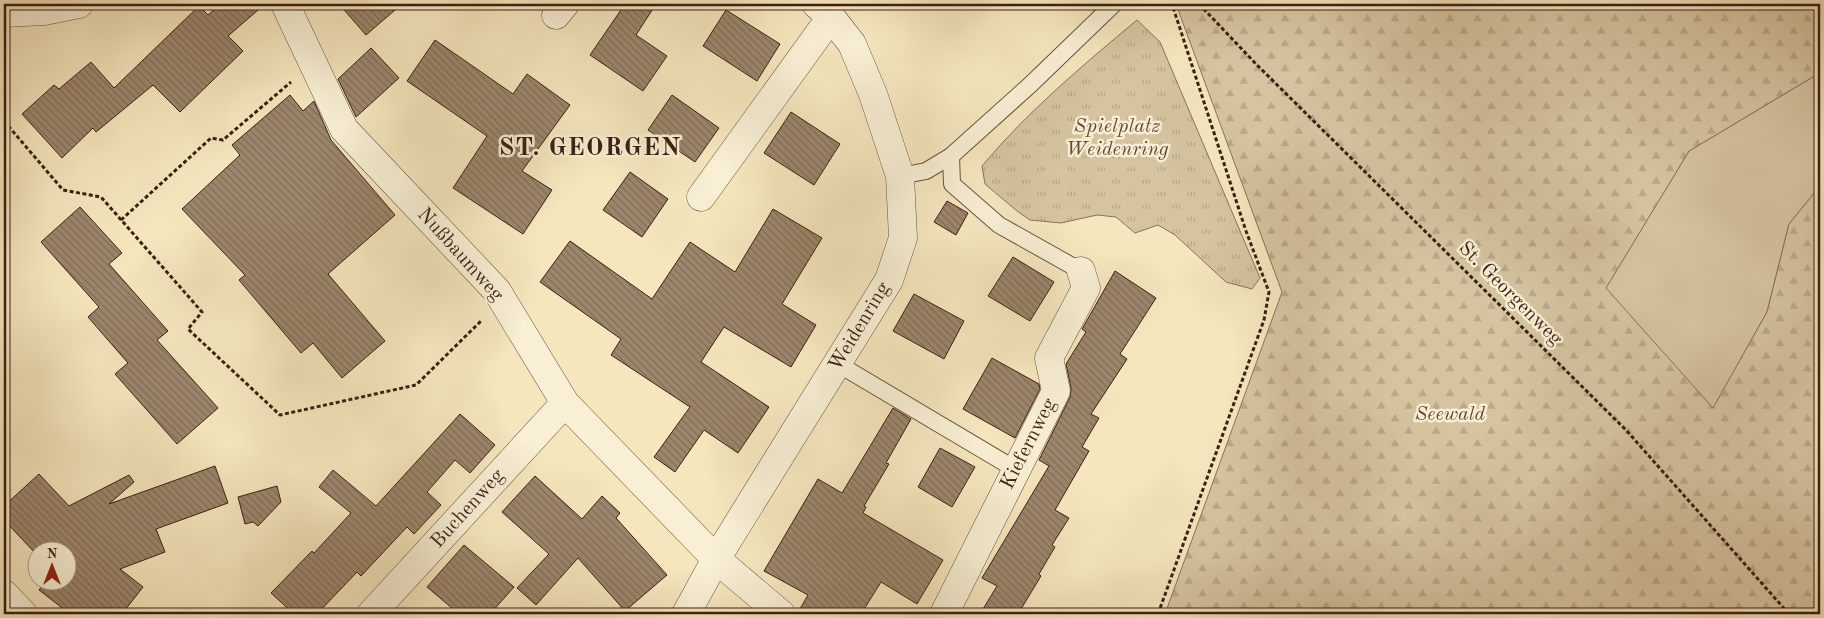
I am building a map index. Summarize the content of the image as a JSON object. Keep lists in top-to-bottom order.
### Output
{
  "streets": {
    "street": [
      "Nußbaumweg",
      "Weidenring",
      "Kiefernweg",
      "Buchenweg"
    ],
    "path": ["St. Georgenweg"]
  },
  "crossings": [
    ["Nußbaumweg", "Weidenring"],
    ["Nußbaumweg", "Buchenweg"]
  ],
  "districts": ["ST. GEORGEN"],
  "parks": ["Spielplatz Weidenring", "Seewald"],
  "north": "top"
}
